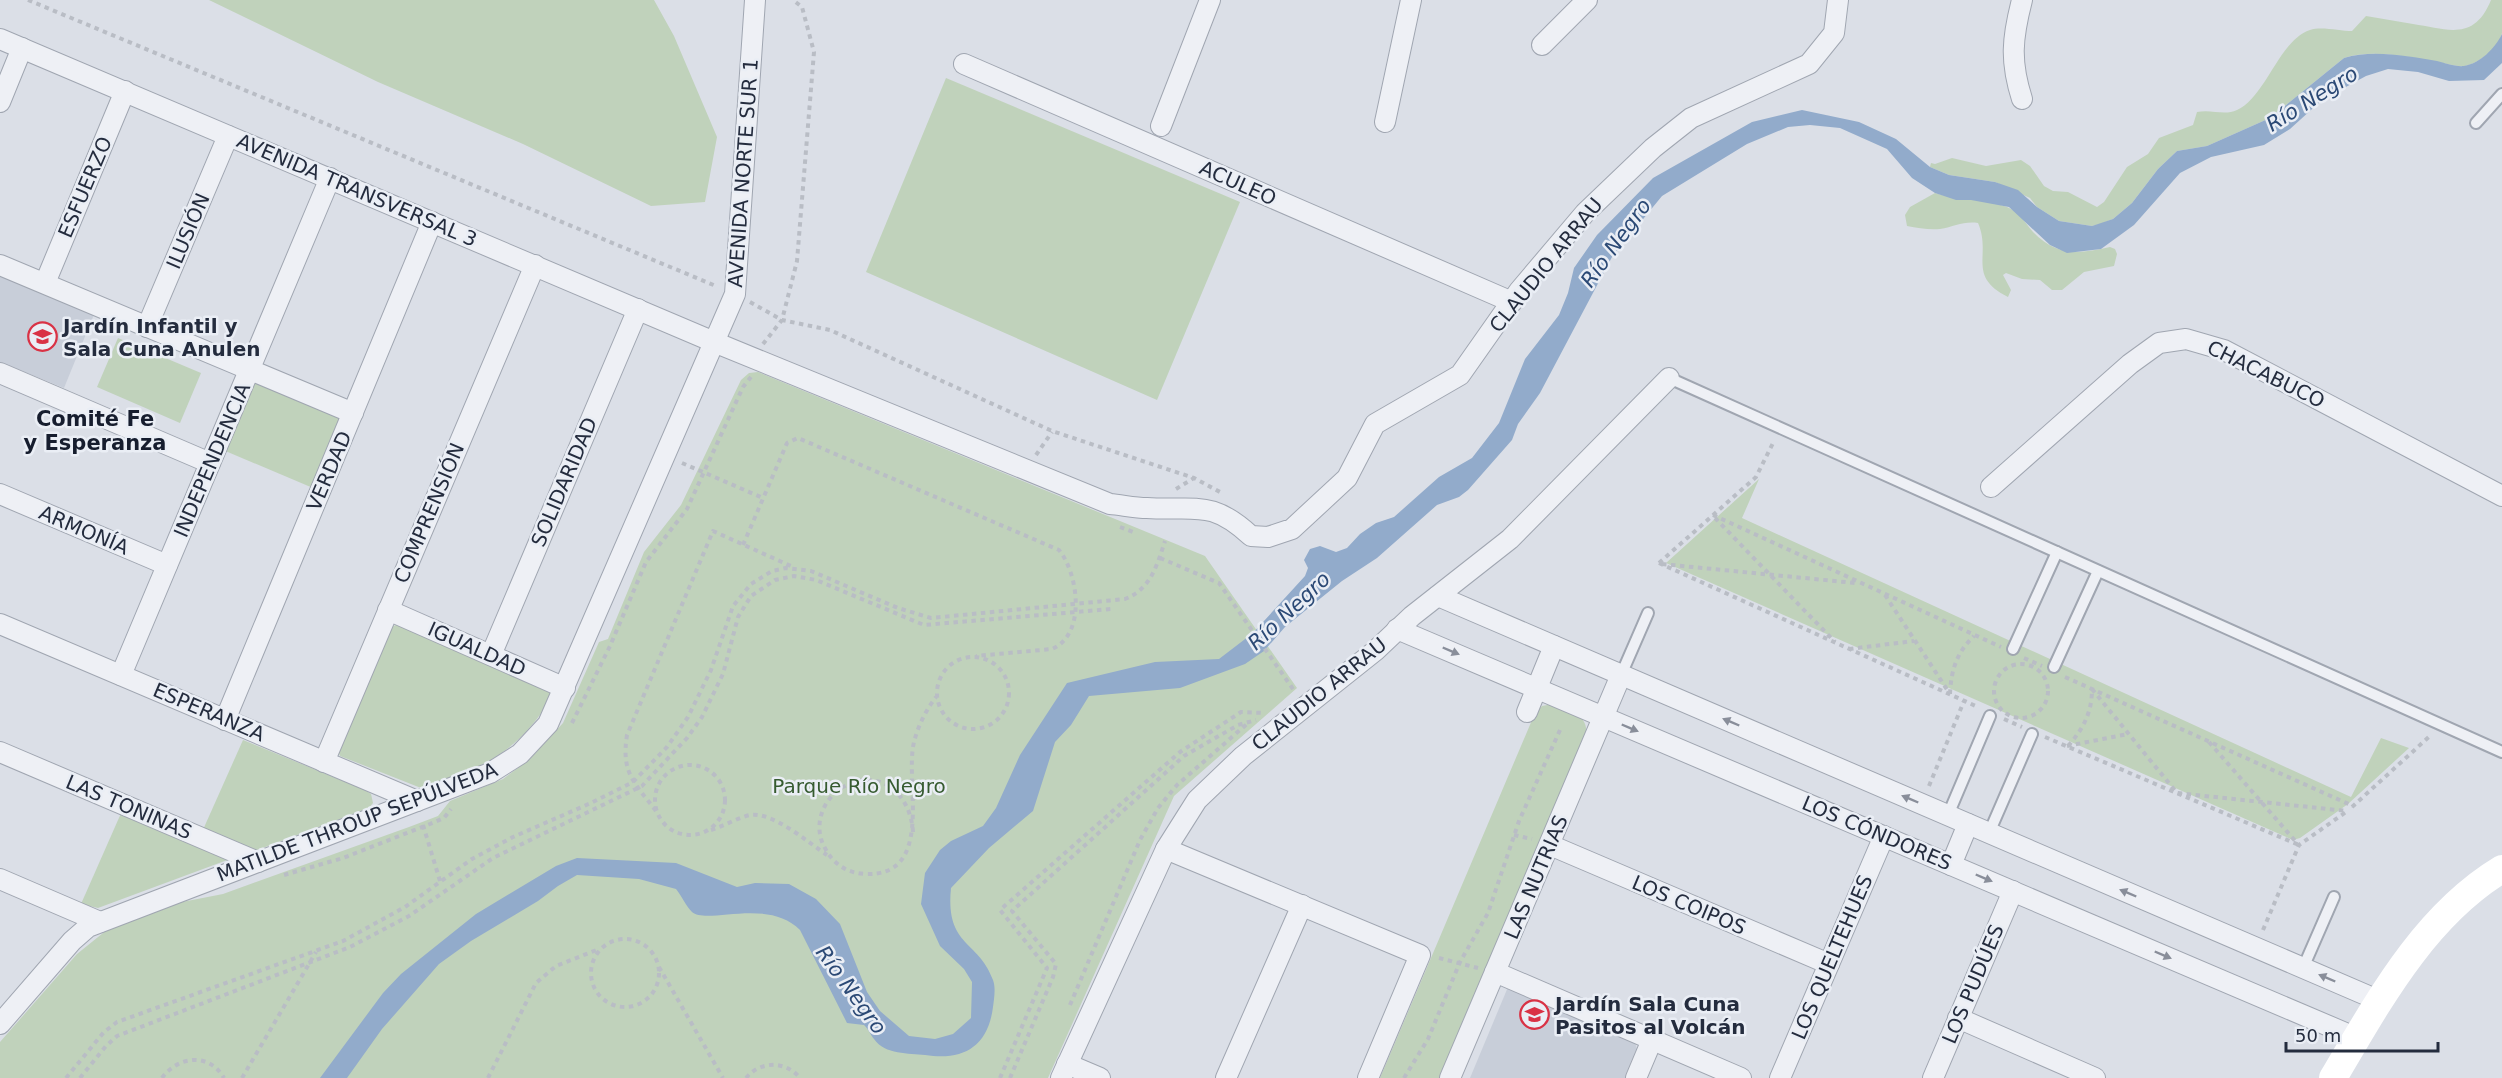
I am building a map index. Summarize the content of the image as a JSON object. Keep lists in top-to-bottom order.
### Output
{
  "streets": {
    "street": [
      "AVENIDA NORTE SUR 1",
      "ACULEO",
      "ESFUERZO",
      "AVENIDA TRANSVERSAL 3",
      "ILUSIÓN",
      "CLAUDIO ARRAU",
      "CHACABUCO",
      "INDEPENDENCIA",
      "VERDAD",
      "SOLIDARIDAD",
      "COMPRENSIÓN",
      "ARMONÍA",
      "IGUALDAD",
      "ESPERANZA",
      "LAS TONINAS",
      "MATILDE THROUP SEPÚLVEDA",
      "LOS CÓNDORES",
      "LAS NUTRIAS",
      "LOS COIPOS",
      "LOS QUELTEHUES",
      "LOS PUDÚES"
    ]
  },
  "crossings": [
    ["AVENIDA NORTE SUR 1", "AVENIDA TRANSVERSAL 3"],
    ["AVENIDA NORTE SUR 1", "MATILDE THROUP SEPÚLVEDA"],
    ["ACULEO", "CLAUDIO ARRAU"],
    ["ESFUERZO", "AVENIDA TRANSVERSAL 3"],
    ["AVENIDA TRANSVERSAL 3", "ILUSIÓN"],
    ["AVENIDA TRANSVERSAL 3", "CLAUDIO ARRAU"],
    ["AVENIDA TRANSVERSAL 3", "INDEPENDENCIA"],
    ["AVENIDA TRANSVERSAL 3", "VERDAD"],
    ["AVENIDA TRANSVERSAL 3", "SOLIDARIDAD"],
    ["AVENIDA TRANSVERSAL 3", "COMPRENSIÓN"],
    ["AVENIDA TRANSVERSAL 3", "MATILDE THROUP SEPÚLVEDA"],
    ["CLAUDIO ARRAU", "LOS CÓNDORES"],
    ["INDEPENDENCIA", "ARMONÍA"],
    ["INDEPENDENCIA", "ESPERANZA"],
    ["VERDAD", "ESPERANZA"],
    ["SOLIDARIDAD", "IGUALDAD"],
    ["COMPRENSIÓN", "IGUALDAD"],
    ["COMPRENSIÓN", "ESPERANZA"],
    ["IGUALDAD", "MATILDE THROUP SEPÚLVEDA"],
    ["ESPERANZA", "MATILDE THROUP SEPÚLVEDA"],
    ["LAS TONINAS", "MATILDE THROUP SEPÚLVEDA"],
    ["LOS CÓNDORES", "LAS NUTRIAS"],
    ["LOS CÓNDORES", "LOS QUELTEHUES"],
    ["LOS CÓNDORES", "LOS PUDÚES"],
    ["LAS NUTRIAS", "LOS COIPOS"],
    ["LOS COIPOS", "LOS QUELTEHUES"]
  ],
  "districts": ["Comité Fe y Esperanza"],
  "water": ["Río Negro"],
  "parks": ["Parque Río Negro"],
  "places": {
    "school or university": ["Jardín Infantil y Sala Cuna Anulen", "Jardín Sala Cuna Pasitos al Volcán"]
  },
  "scale_bar": "50 m"
}
